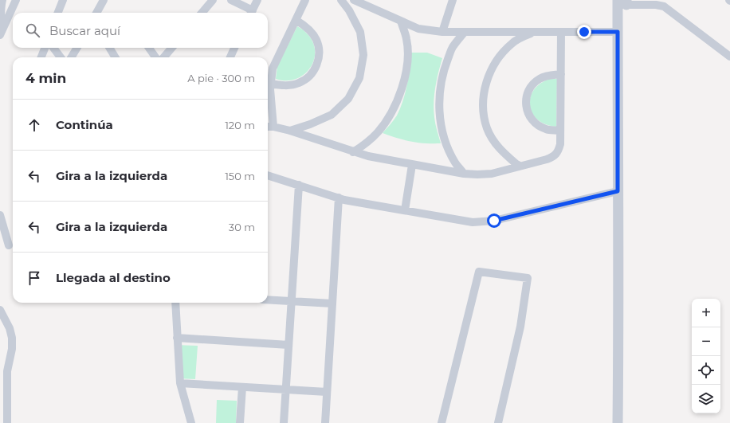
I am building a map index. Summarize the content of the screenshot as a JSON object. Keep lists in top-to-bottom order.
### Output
{
  "page": {
    "search": "Buscar aquí",
    "heading": ["4 min", "A pie · 300 m"],
    "list": [
      ["Continúa", "120 m"],
      ["Gira a la izquierda", "150 m"],
      ["Gira a la izquierda", "30 m"],
      "Llegada al destino"
    ],
    "map_buttons": ["+", "−"]
  }
}
